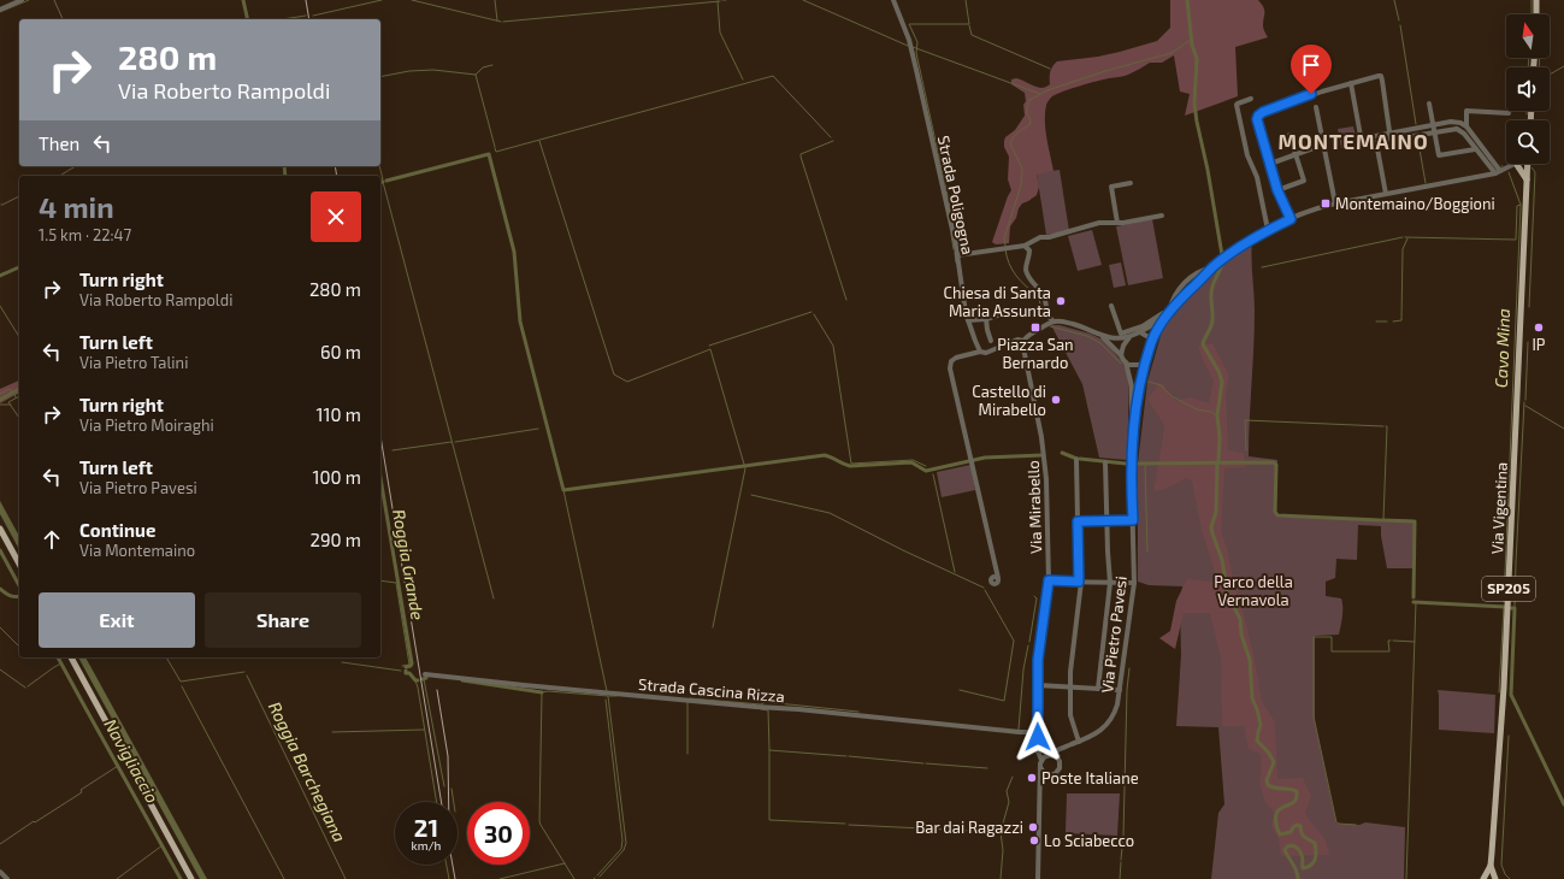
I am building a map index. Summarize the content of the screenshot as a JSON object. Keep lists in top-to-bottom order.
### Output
{
  "streets": {
    "main road": ["Via Vigentina", "SP205"],
    "street": [
      "Strada Poligogna",
      "Via Mirabello",
      "Via Pietro Pavesi",
      "Strada Cascina Rizza"
    ]
  },
  "crossings": [
    ["Via Mirabello", "Via Pietro Pavesi"],
    ["Via Mirabello", "Strada Cascina Rizza"],
    ["Via Vigentina", "SP205"]
  ],
  "districts": ["MONTEMAINO"],
  "water": [
    "Cavo Mina",
    "Roggia Grande",
    "Navigliaccio",
    "Roggia Barchegiana"
  ],
  "parks": ["Parco della Vernavola"],
  "places": {
    "transit": ["Montemaino/Boggioni", "Piazza San Bernardo"],
    "other": [
      "Chiesa di Santa Maria Assunta",
      "IP",
      "Castello di Mirabello",
      "Poste Italiane",
      "Bar dai Ragazzi",
      "Lo Sciabecco"
    ]
  },
  "north": "top",
  "page": {
    "turn": ["280 m", "Via Roberto Rampoldi"],
    "then": "Then",
    "heading": ["4 min", "1.5 km · 22:47"],
    "list": [
      {
        "name": "Turn right",
        "note": "Via Roberto Rampoldi",
        "value": "280 m"
      },
      {
        "name": "Turn left",
        "note": "Via Pietro Talini",
        "value": "60 m"
      },
      {
        "name": "Turn right",
        "note": "Via Pietro Moiraghi",
        "value": "110 m"
      },
      {
        "name": "Turn left",
        "note": "Via Pietro Pavesi",
        "value": "100 m"
      },
      {
        "name": "Continue",
        "note": "Via Montemaino",
        "value": "290 m"
      }
    ],
    "buttons": ["Exit", "Share"],
    "speed": "21 km/h",
    "limit": "30"
  }
}
